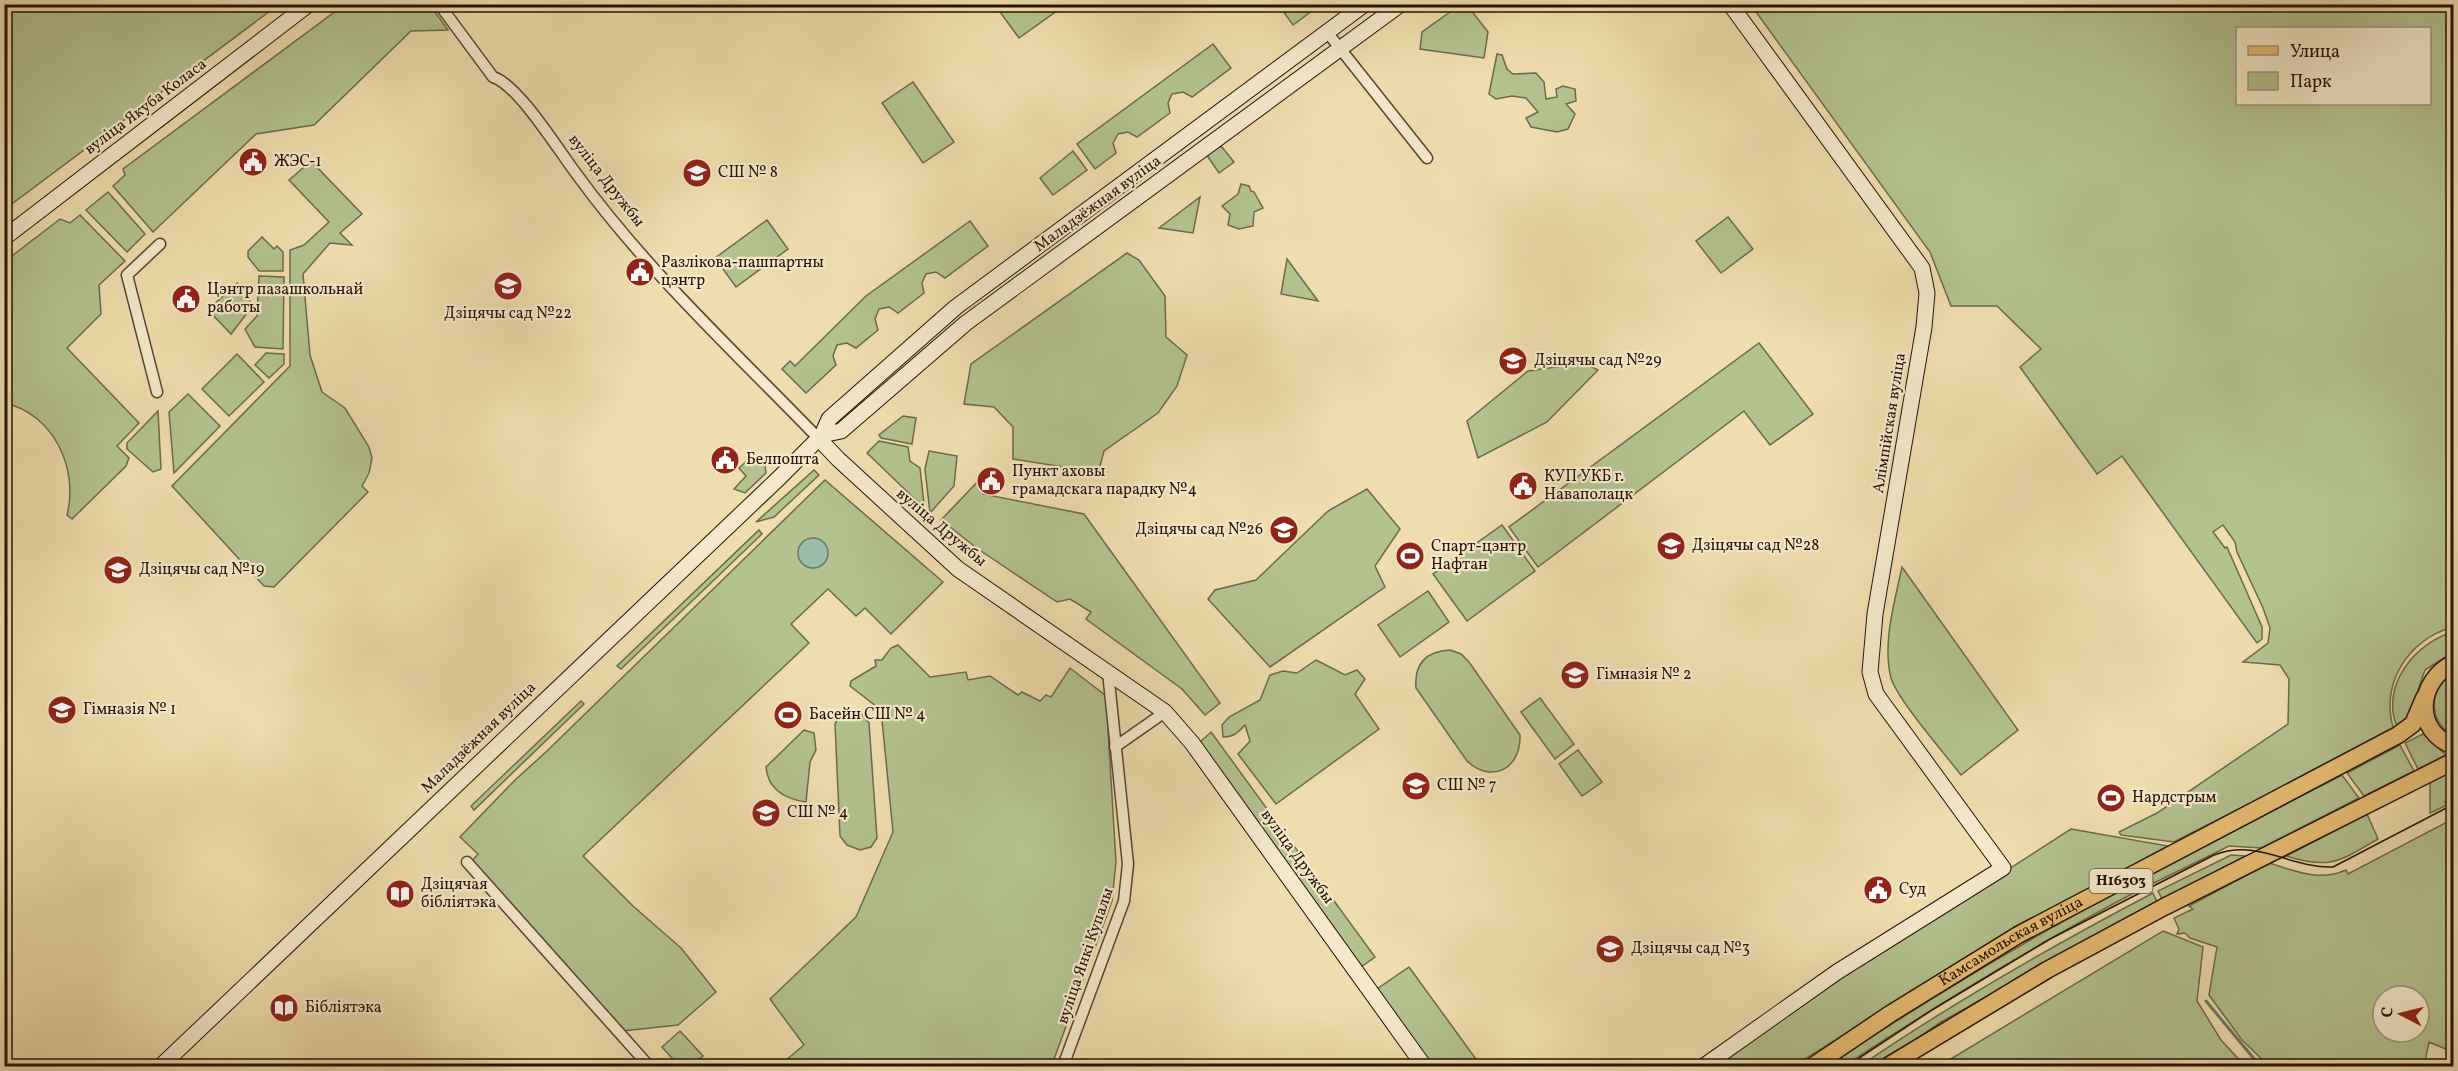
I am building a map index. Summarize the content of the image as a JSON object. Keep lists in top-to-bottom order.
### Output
{
  "streets": {
    "main road": ["Н16303", "Камсамольская вуліца"],
    "street": [
      "вуліца Якуба Коласа",
      "вуліца Дружбы",
      "Маладзёжная вуліца",
      "Алімпійская вуліца",
      "вуліца Янкі Купалы"
    ]
  },
  "crossings": [
    ["вуліца Дружбы", "Маладзёжная вуліца"],
    ["вуліца Дружбы", "вуліца Янкі Купалы"],
    ["Н16303", "Камсамольская вуліца"]
  ],
  "places": {
    "public building": [
      "ЖЭС-1",
      "Разлікова-пашпартны цэнтр",
      "Цэнтр пазашкольнай работы",
      "Белпошта",
      "Пункт аховы грамадскага парадку №4",
      "КУП УКБ г. Наваполацк",
      "Суд"
    ],
    "school or university": [
      "СШ № 8",
      "Дзіцячы сад №22",
      "Дзіцячы сад №29",
      "Дзіцячы сад №26",
      "Дзіцячы сад №28",
      "Дзіцячы сад №19",
      "Гімназія № 2",
      "Гімназія № 1",
      "СШ № 7",
      "СШ № 4",
      "Дзіцячы сад №3"
    ],
    "sports": ["Спарт-цэнтр Нафтан", "Басейн СШ № 4", "Нардстрым"],
    "library": ["Дзіцячая бібліятэка", "Бібліятэка"]
  },
  "legend": ["Улица", "Парк"],
  "north": "left"
}
